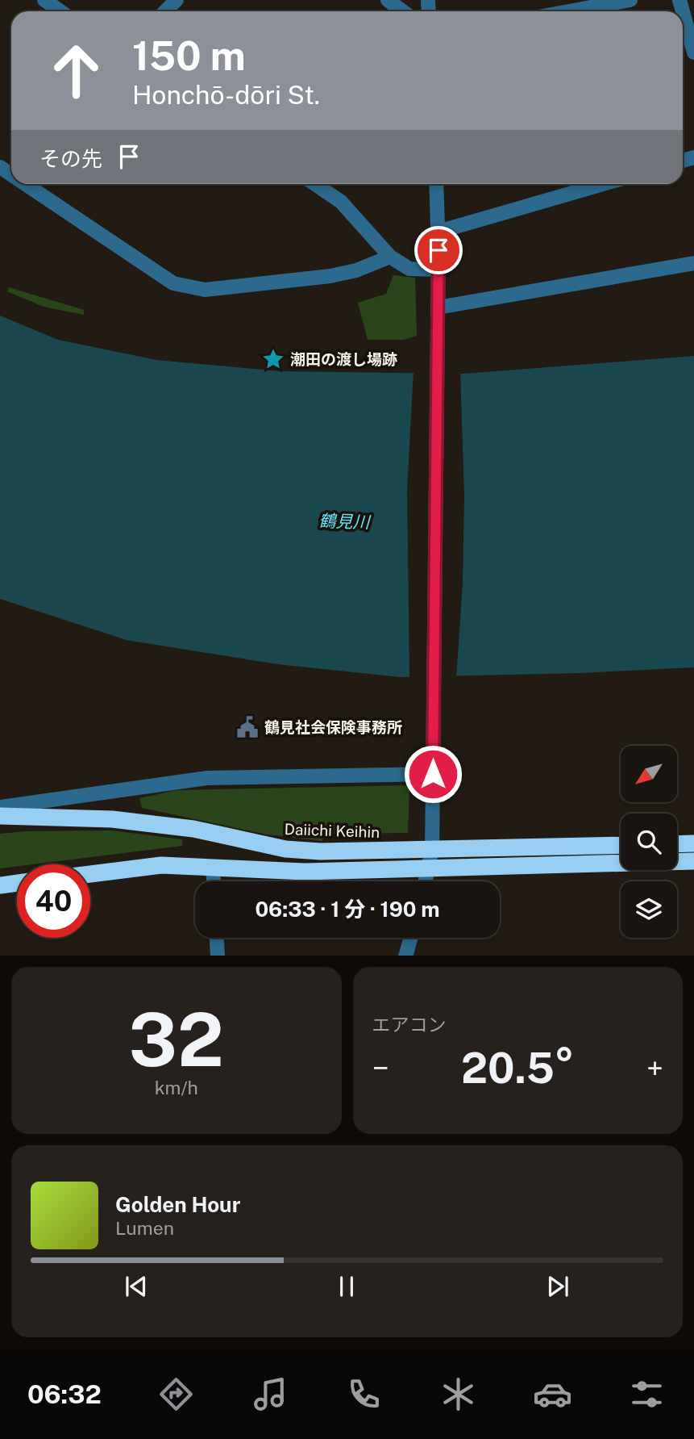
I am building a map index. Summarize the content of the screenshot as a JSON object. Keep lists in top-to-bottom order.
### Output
{
  "streets": {
    "highway": ["Daiichi Keihin"]
  },
  "water": ["鶴見川"],
  "places": {
    "place": ["潮田の渡し場跡"],
    "public building": ["鶴見社会保険事務所"]
  },
  "north": "bottom left",
  "page": {
    "turn": ["150 m", "Honchō-dōri St."],
    "then": "その先",
    "limit": "40",
    "trip": "06:33 · 1 分 · 190 m",
    "tile": [
      ["32", "km/h"],
      "エアコン"
    ],
    "heat": ["−", "20.5°", "+"],
    "song": ["Golden Hour", "Lumen"],
    "tabs": "06:32"
  }
}
